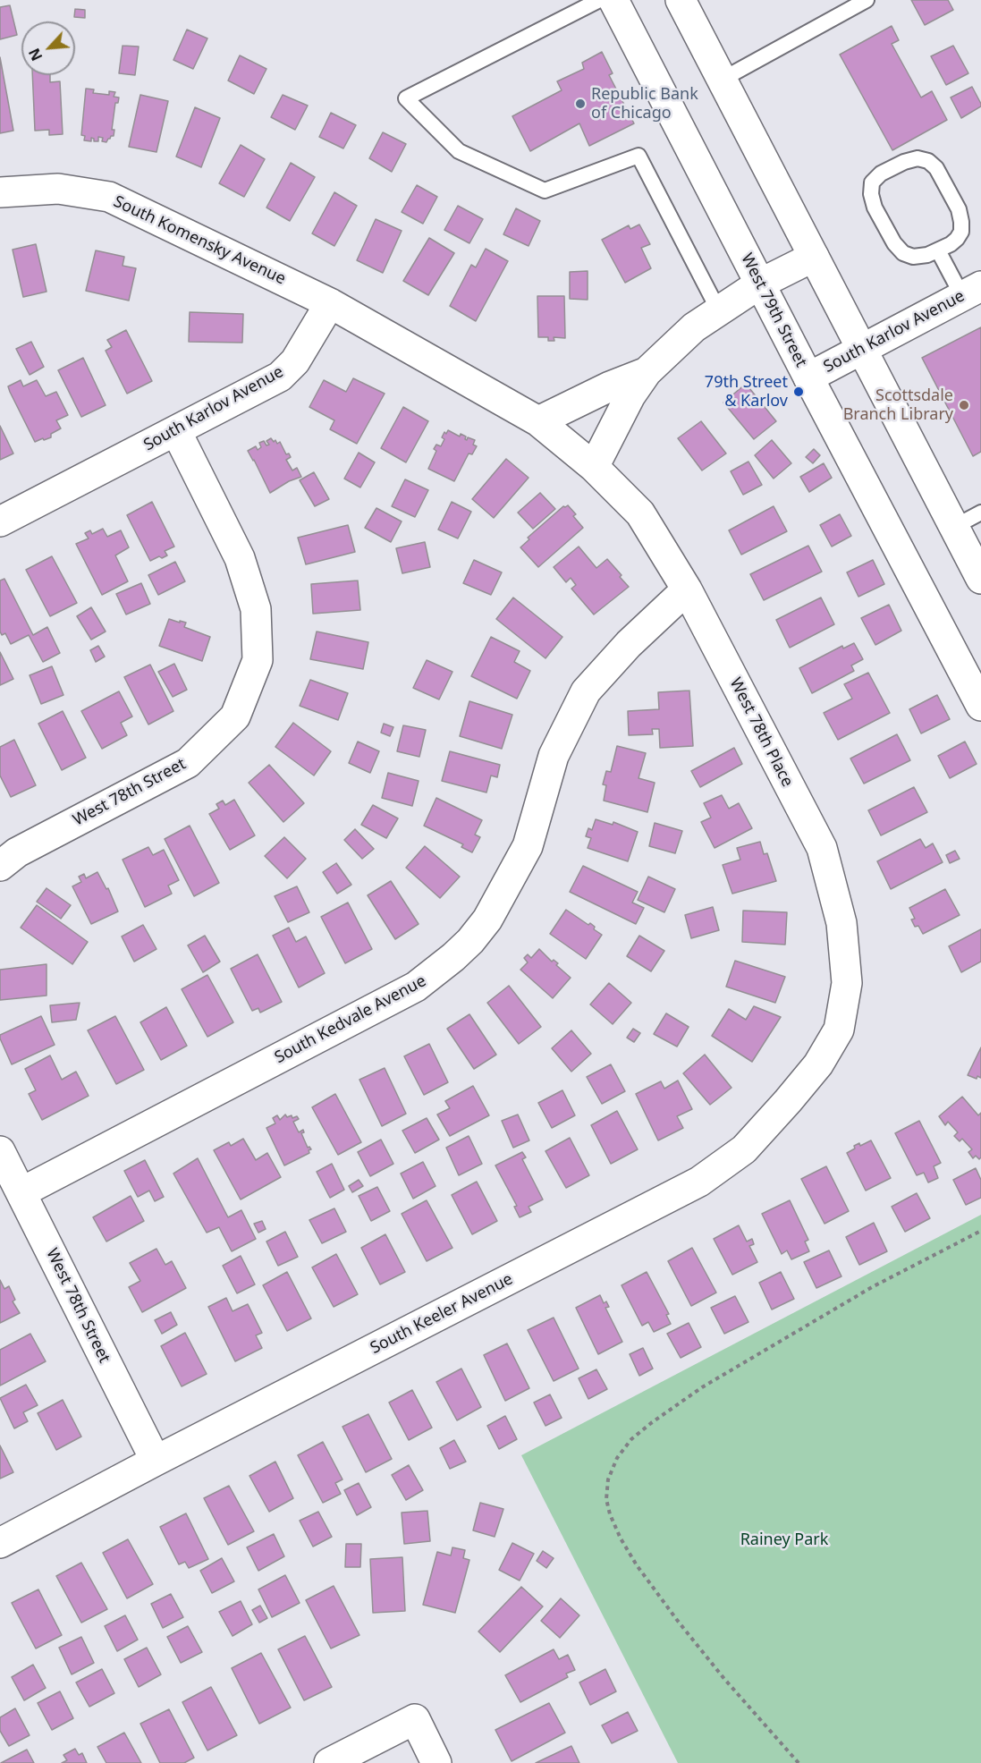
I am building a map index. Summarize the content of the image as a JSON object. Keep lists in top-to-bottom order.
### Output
{
  "streets": {
    "street": [
      "South Komensky Avenue",
      "West 79th Street",
      "South Karlov Avenue",
      "West 78th Place",
      "West 78th Street",
      "South Kedvale Avenue",
      "South Keeler Avenue"
    ]
  },
  "crossings": [
    ["South Komensky Avenue", "South Karlov Avenue"],
    ["West 79th Street", "South Karlov Avenue"],
    ["South Karlov Avenue", "West 78th Street"],
    ["West 78th Place", "South Kedvale Avenue"],
    ["West 78th Place", "South Keeler Avenue"],
    ["West 78th Street", "South Kedvale Avenue"],
    ["West 78th Street", "South Keeler Avenue"]
  ],
  "parks": ["Rainey Park"],
  "places": ["Republic Bank of Chicago", "79th Street & Karlov", "Scottsdale Branch Library"],
  "north": "bottom left"
}
